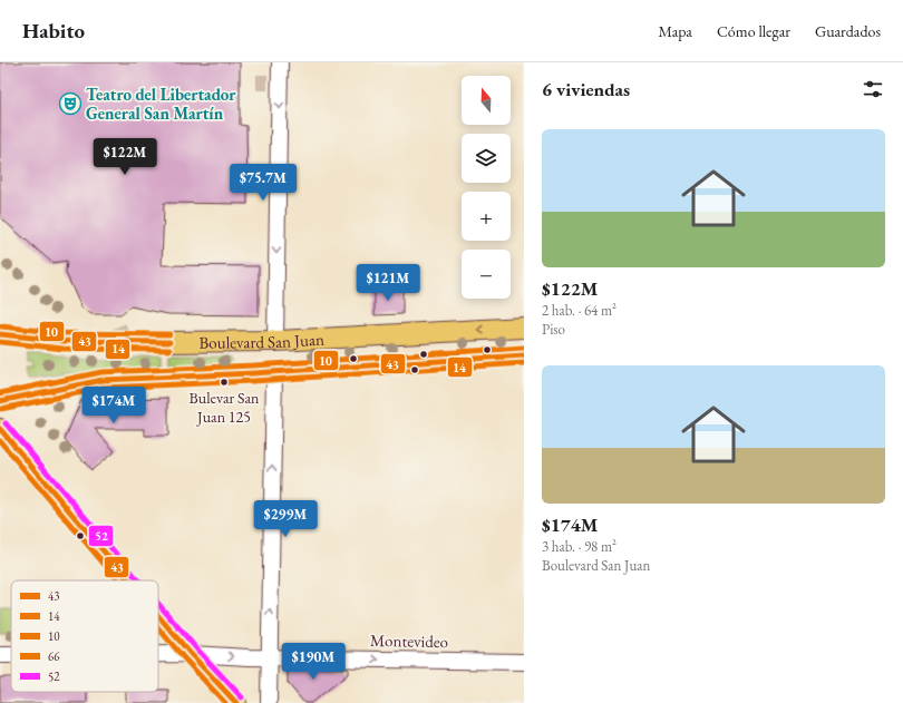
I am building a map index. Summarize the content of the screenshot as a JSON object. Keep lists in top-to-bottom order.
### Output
{
  "streets": {
    "main road": ["Boulevard San Juan"],
    "street": ["Montevideo"]
  },
  "one_way": ["Montevideo"],
  "places": {
    "theatre": ["Teatro del Libertador General San Martín"],
    "other": ["Bulevar San Juan 125"]
  },
  "lines": [
    "transit line 10",
    "transit line 43",
    "transit line 14",
    "transit line 52",
    "transit line 66"
  ],
  "legend": [
    "43",
    "14",
    "10",
    "66",
    "52"
  ],
  "north": "top",
  "page": {
    "header": "Habito",
    "nav": ["Mapa", "Cómo llegar", "Guardados"],
    "heading": "6 viviendas",
    "map_buttons": ["+", "−"],
    "list": [
      {
        "name": "$122M",
        "note": "2 hab. · 64 m² · Piso"
      },
      {
        "name": "$174M",
        "note": "3 hab. · 98 m² · Boulevard San Juan"
      }
    ],
    "price": [
      "$122M",
      "$75.7M",
      "$121M",
      "$174M",
      "$299M",
      "$190M"
    ]
  }
}
